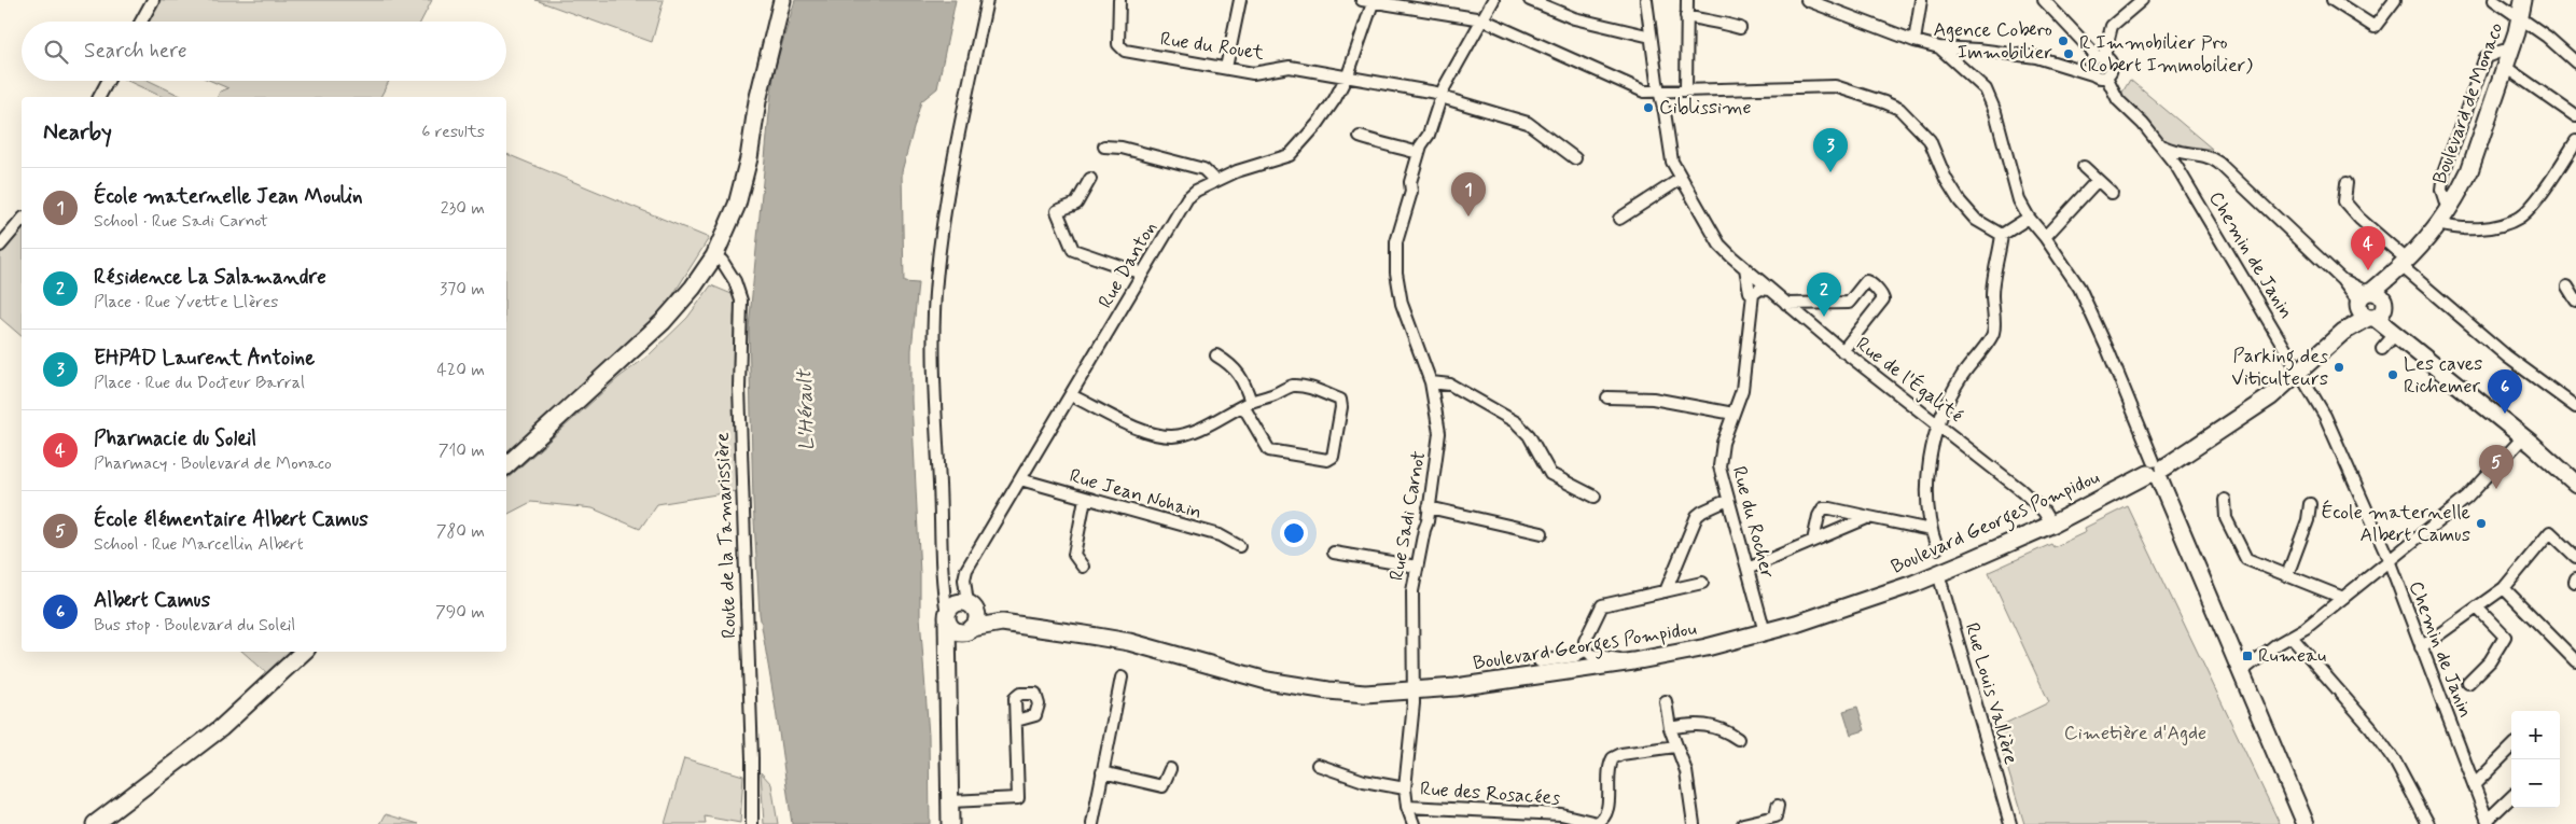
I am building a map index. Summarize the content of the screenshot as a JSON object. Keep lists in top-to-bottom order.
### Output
{
  "streets": {
    "main road": ["Boulevard de Monaco", "Boulevard Georges Pompidou"],
    "street": [
      "Rue du Rouet",
      "Chemin de Janin",
      "Rue Danton",
      "Rue de l'Égalité",
      "Rue Jean Nohain",
      "Rue Sadi Carnot",
      "Rue du Rocher",
      "Route de la Tamarissière",
      "Rue Louis Vallière",
      "Rue des Rosacées"
    ]
  },
  "crossings": [
    ["Rue du Rouet", "Rue Danton"],
    ["Rue du Rouet", "Rue Sadi Carnot"],
    ["Boulevard de Monaco", "Boulevard Georges Pompidou"],
    ["Chemin de Janin", "Boulevard Georges Pompidou"],
    ["Rue Danton", "Rue Jean Nohain"],
    ["Rue Danton", "Boulevard Georges Pompidou"],
    ["Rue de l'Égalité", "Rue du Rocher"],
    ["Rue de l'Égalité", "Boulevard Georges Pompidou"],
    ["Rue Sadi Carnot", "Boulevard Georges Pompidou"],
    ["Rue Sadi Carnot", "Rue des Rosacées"],
    ["Rue du Rocher", "Boulevard Georges Pompidou"],
    ["Boulevard Georges Pompidou", "Rue Louis Vallière"]
  ],
  "water": ["L'Hérault"],
  "parks": ["Cimetière d'Agde"],
  "places": {
    "other": [
      "Agence Cobero Immobilier",
      "R Immobilier Pro (Robert Immobilier)",
      "Ciblissime",
      "Parking des Viticulteurs",
      "Les caves Richemer",
      "École maternelle Albert Camus"
    ],
    "transit": ["Rumeau"]
  },
  "page": {
    "search": "Search here",
    "heading": ["Nearby", "6 results"],
    "pins": [
      "3",
      "1",
      "4",
      "2",
      "6",
      "5"
    ],
    "list": [
      {
        "mark": "1",
        "name": "École maternelle Jean Moulin",
        "note": "School · Rue Sadi Carnot",
        "value": "230 m"
      },
      {
        "mark": "2",
        "name": "Résidence La Salamandre",
        "note": "Place · Rue Yvette Llères",
        "value": "370 m"
      },
      {
        "mark": "3",
        "name": "EHPAD Laurent Antoine",
        "note": "Place · Rue du Docteur Barral",
        "value": "420 m"
      },
      {
        "mark": "4",
        "name": "Pharmacie du Soleil",
        "note": "Pharmacy · Boulevard de Monaco",
        "value": "710 m"
      },
      {
        "mark": "5",
        "name": "École élémentaire Albert Camus",
        "note": "School · Rue Marcellin Albert",
        "value": "780 m"
      },
      {
        "mark": "6",
        "name": "Albert Camus",
        "note": "Bus stop · Boulevard du Soleil",
        "value": "790 m"
      }
    ],
    "map_buttons": ["+", "−"]
  }
}
